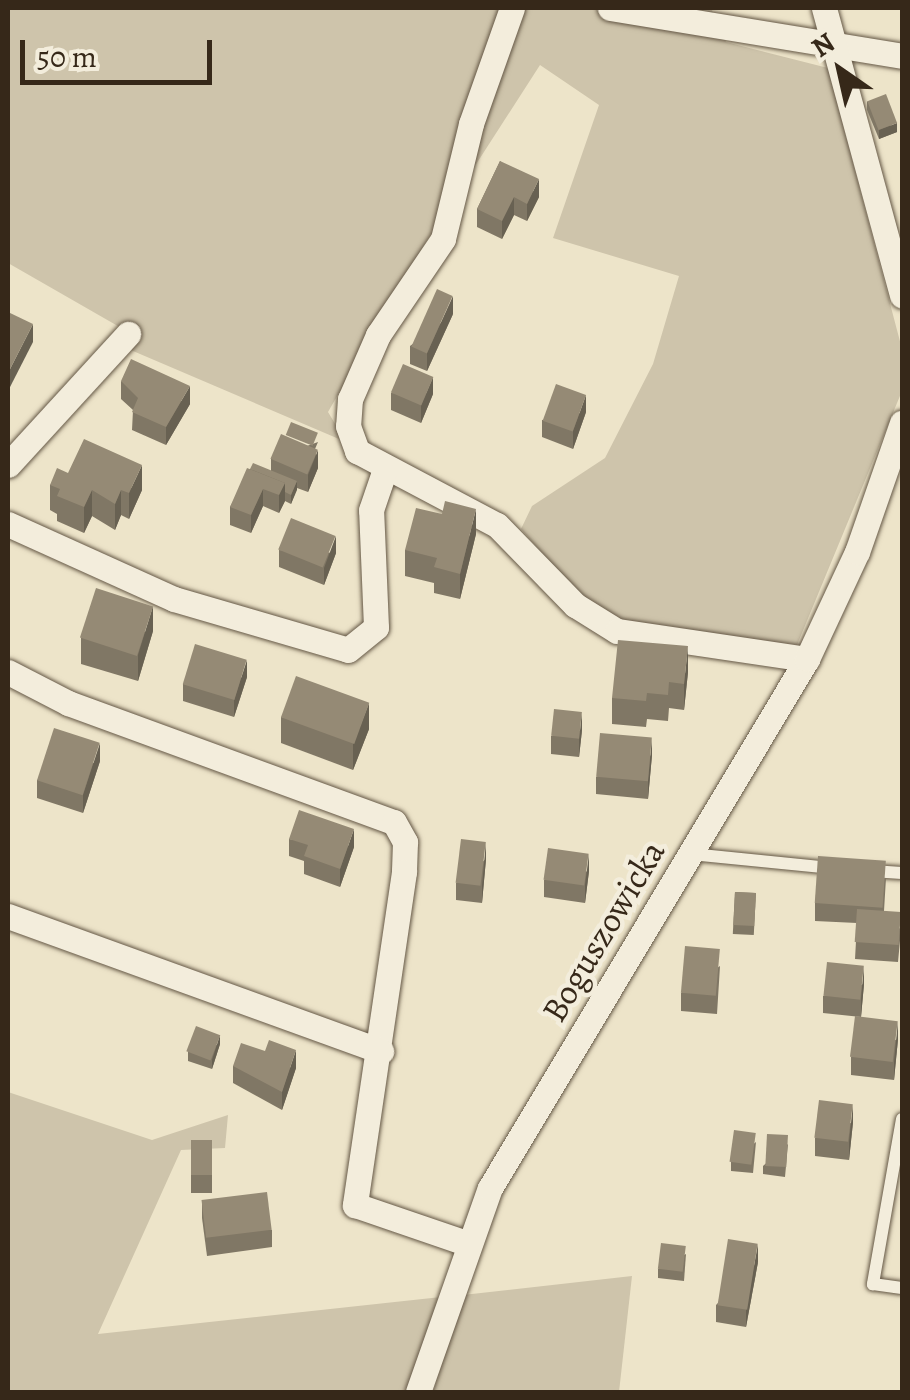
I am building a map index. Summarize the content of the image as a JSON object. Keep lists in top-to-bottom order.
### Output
{
  "streets": {
    "street": ["Boguszowicka"]
  },
  "scale_bar": "50 m",
  "north": "top left"
}
